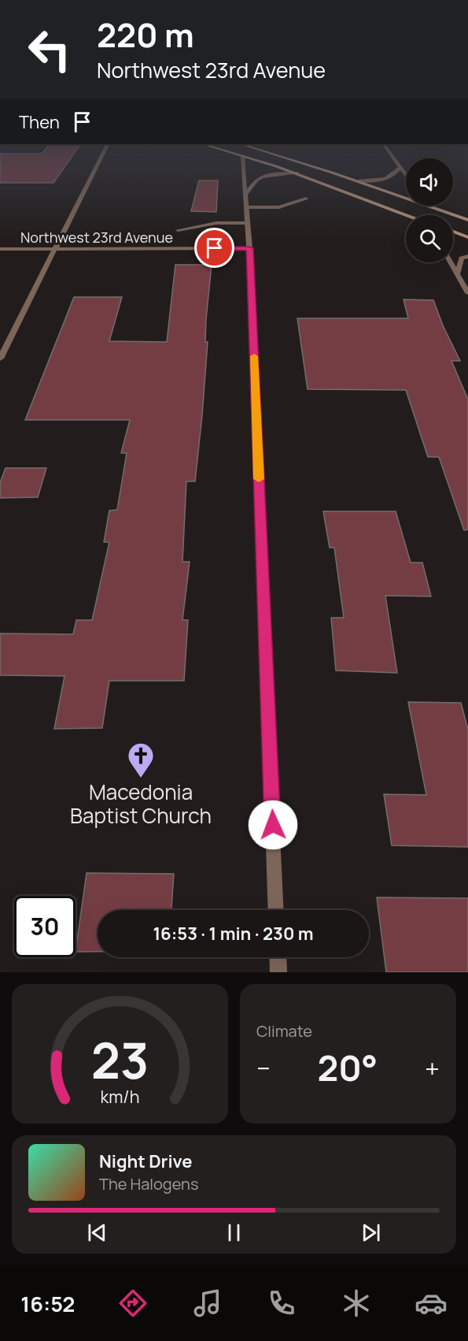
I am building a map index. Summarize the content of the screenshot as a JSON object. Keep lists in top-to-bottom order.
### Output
{
  "streets": {
    "street": ["Northwest 23rd Avenue"]
  },
  "places": {
    "church": ["Macedonia Baptist Church"]
  },
  "page": {
    "turn": ["220 m", "Northwest 23rd Avenue"],
    "then": "Then",
    "limit": "30",
    "trip": "16:53 · 1 min · 230 m",
    "tile": "Climate",
    "heat": ["−", "20°", "+"],
    "song": ["Night Drive", "The Halogens"],
    "tabs": "16:52",
    "gauge": ["23", "km/h"]
  }
}
